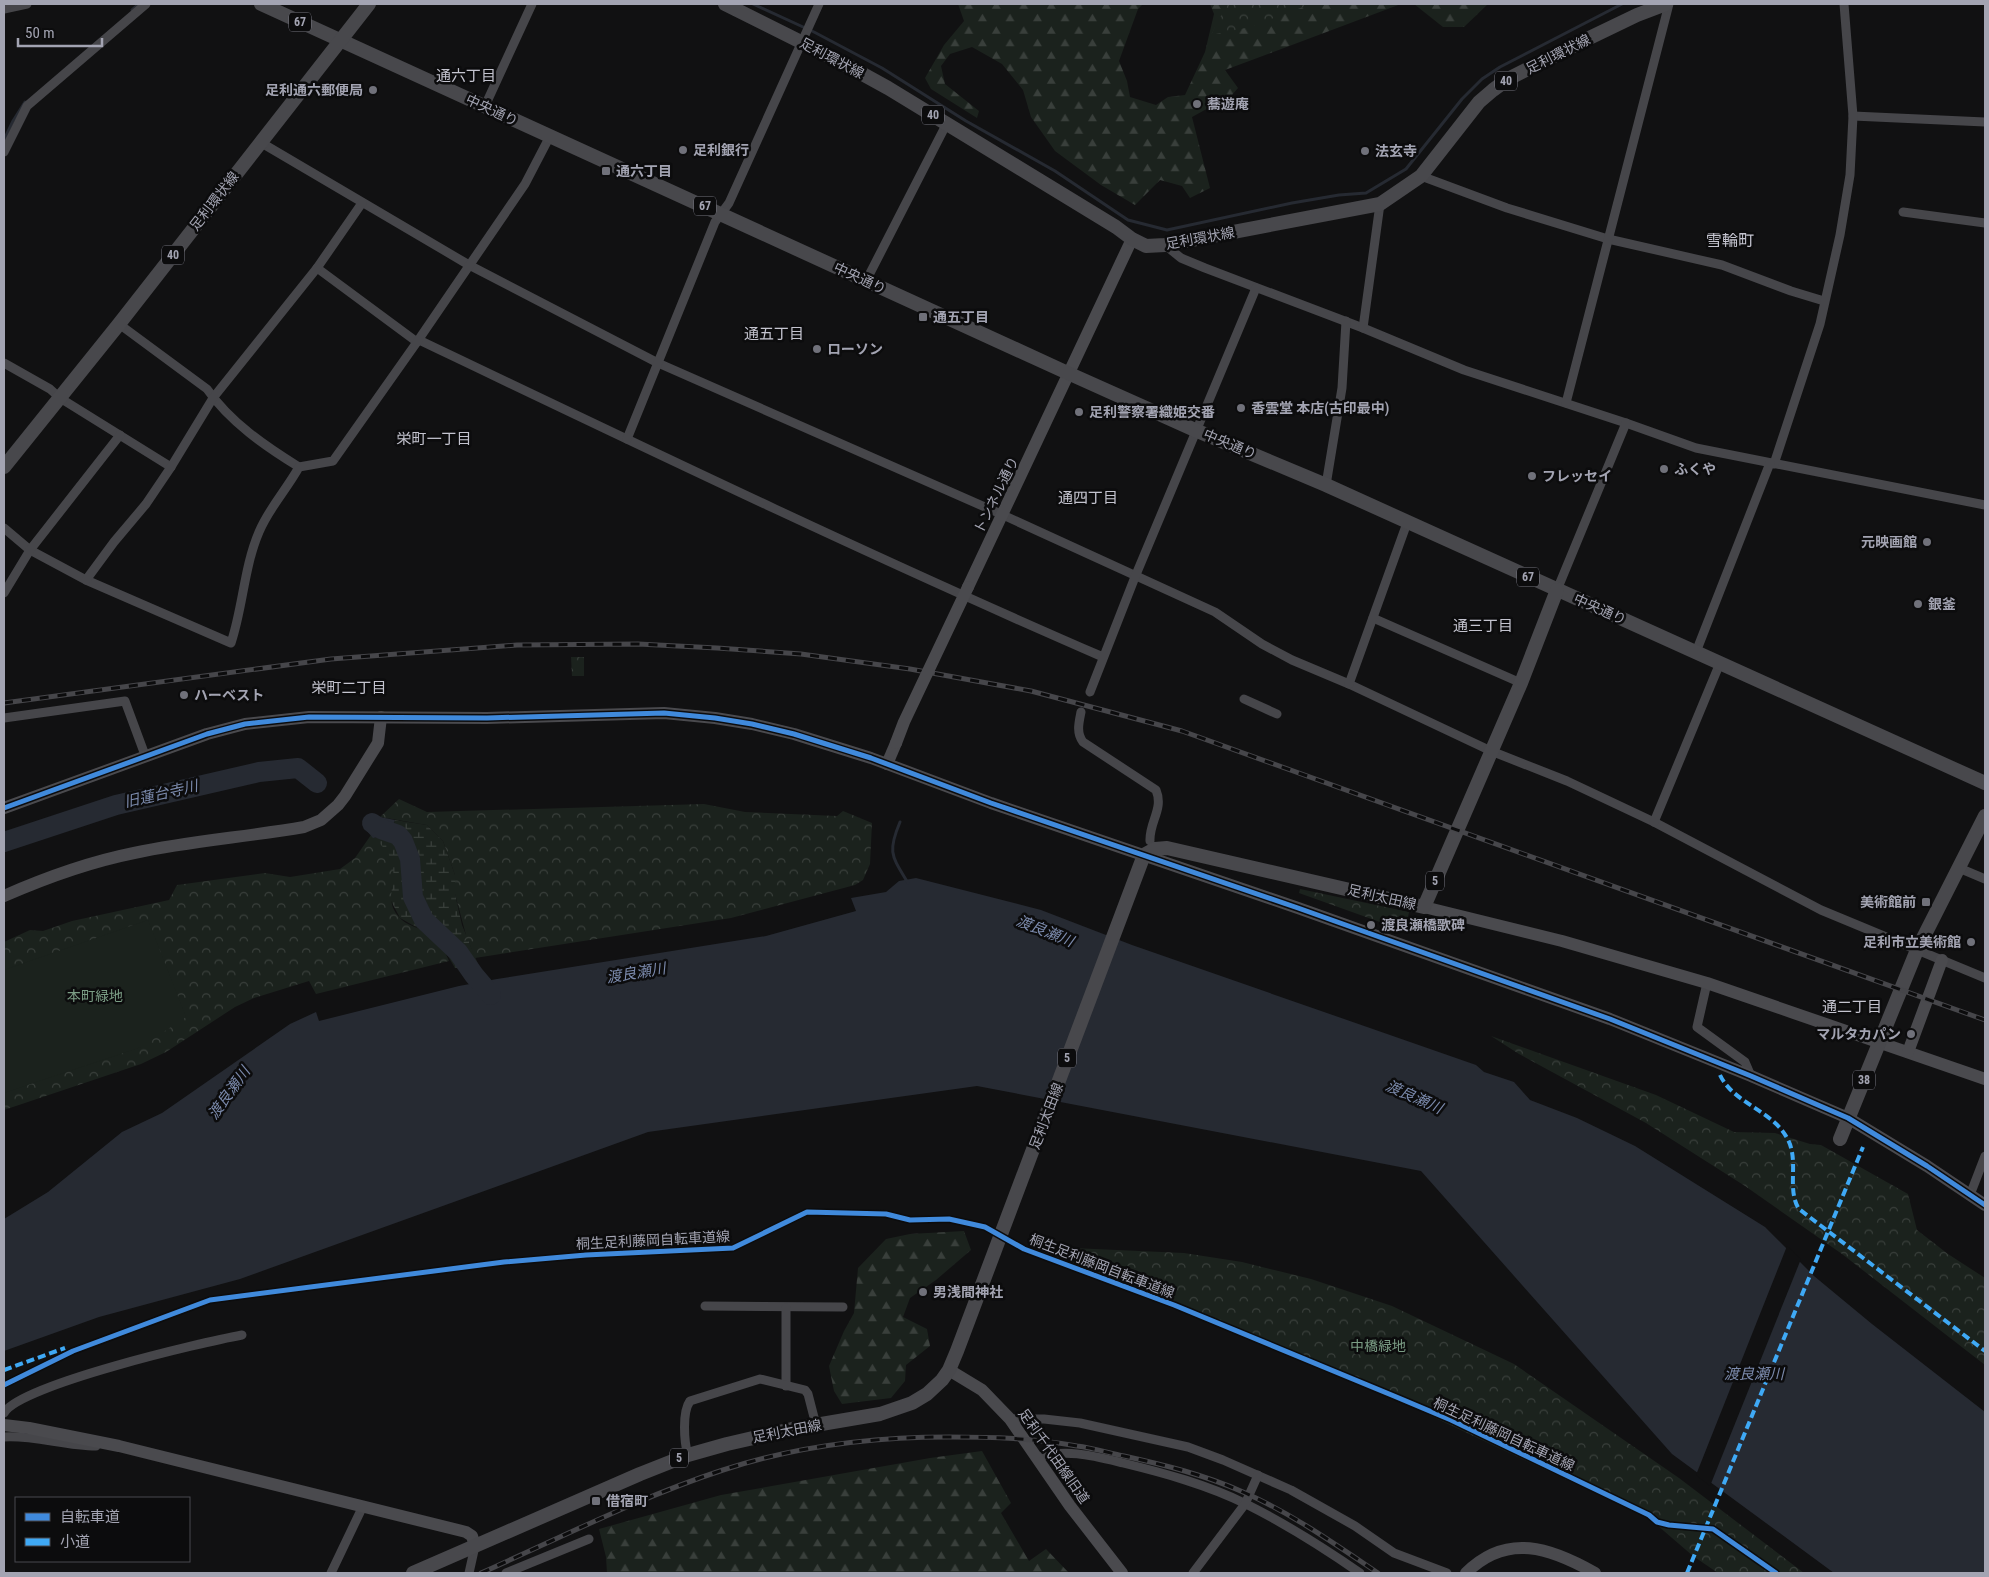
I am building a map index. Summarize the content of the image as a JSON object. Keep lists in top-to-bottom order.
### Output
{
  "streets": {
    "main road": [
      "67",
      "足利環状線",
      "40",
      "中央通り",
      "5",
      "足利太田線",
      "38"
    ],
    "street": ["トンネル通り", "足利千代田線旧道"],
    "cycle path": ["桐生足利藤岡自転車道線"]
  },
  "crossings": [
    ["67", "足利環状線"],
    ["67", "中央通り"],
    ["足利環状線", "中央通り"],
    ["足利環状線", "トンネル通り"],
    ["中央通り", "トンネル通り"],
    ["中央通り", "足利太田線"],
    ["足利太田線", "足利千代田線旧道"]
  ],
  "districts": [
    "通六丁目",
    "雪輪町",
    "通五丁目",
    "栄町一丁目",
    "通四丁目",
    "通三丁目",
    "栄町二丁目",
    "通二丁目"
  ],
  "water": ["旧蓮台寺川", "渡良瀬川"],
  "parks": ["本町緑地", "中橋緑地"],
  "places": {
    "other": [
      "足利通六郵便局",
      "蕎遊庵",
      "足利銀行",
      "法玄寺",
      "ローソン",
      "香雲堂 本店(古印最中)",
      "足利警察署織姫交番",
      "ふくや",
      "フレッセイ",
      "元映画館",
      "銀釜",
      "ハーベスト",
      "渡良瀬橋歌碑",
      "足利市立美術館",
      "マルタカパン",
      "男浅間神社"
    ],
    "transit": [
      "通六丁目",
      "通五丁目",
      "美術館前",
      "借宿町"
    ]
  },
  "legend": ["自転車道", "小道"],
  "scale_bar": "50 m"
}
